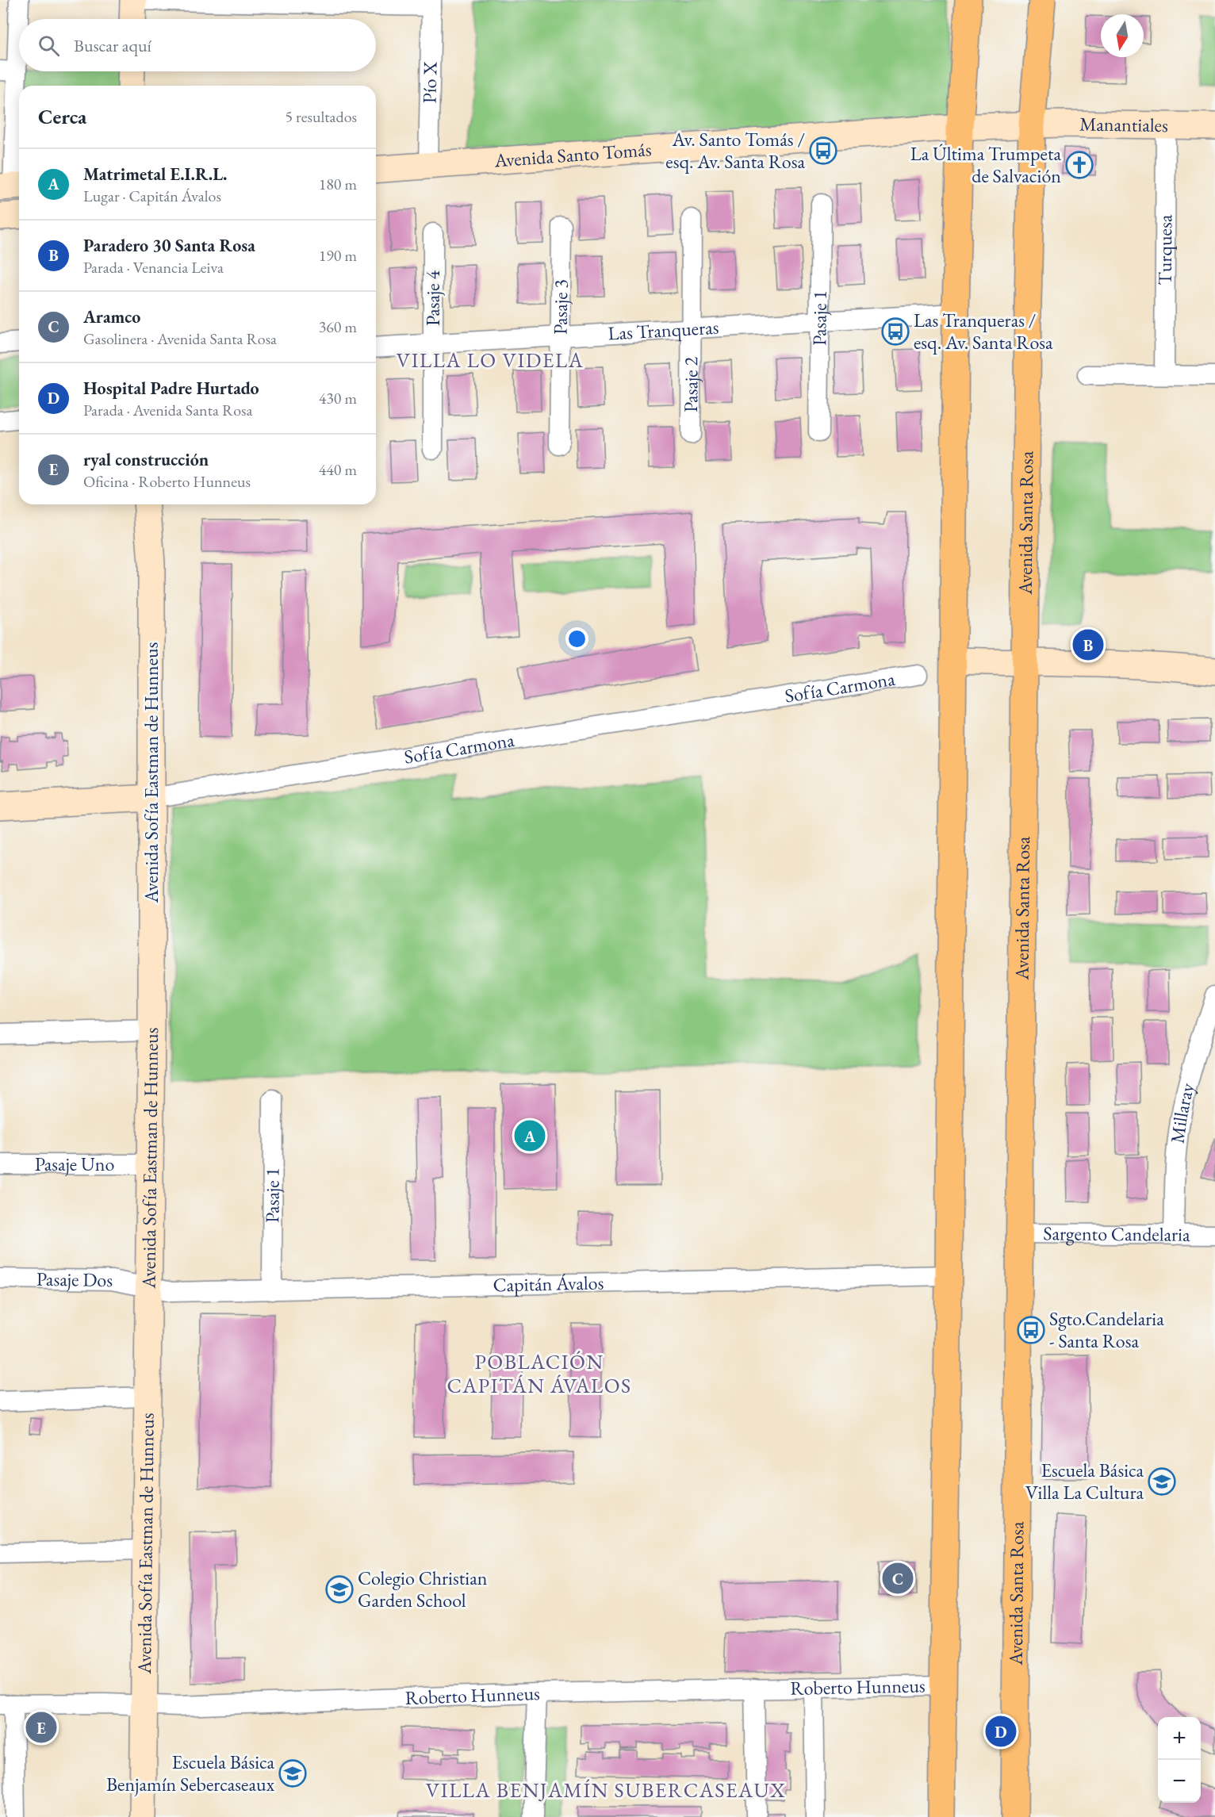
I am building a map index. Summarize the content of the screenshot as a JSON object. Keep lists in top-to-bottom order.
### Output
{
  "streets": {
    "main road": ["Avenida Santa Rosa"],
    "street": [
      "Pío X",
      "Manantiales",
      "Avenida Santo Tomás",
      "Turquesa",
      "Pasaje 4",
      "Pasaje 3",
      "Pasaje 1",
      "Las Tranqueras",
      "Pasaje 2",
      "Sofía Carmona",
      "Avenida Sofía Eastman de Hunneus",
      "Millaray",
      "Pasaje Uno",
      "Sargento Candelaria",
      "Pasaje Dos",
      "Capitán Ávalos",
      "Roberto Hunneus"
    ]
  },
  "crossings": [
    ["Pío X", "Avenida Santo Tomás"],
    ["Manantiales", "Avenida Santo Tomás"],
    ["Manantiales", "Turquesa"],
    ["Manantiales", "Avenida Santa Rosa"],
    ["Avenida Santo Tomás", "Avenida Santa Rosa"],
    ["Pasaje 4", "Las Tranqueras"],
    ["Pasaje 3", "Las Tranqueras"],
    ["Pasaje 1", "Las Tranqueras"],
    ["Pasaje 1", "Capitán Ávalos"],
    ["Las Tranqueras", "Pasaje 2"],
    ["Avenida Santa Rosa", "Sargento Candelaria"],
    ["Sofía Carmona", "Avenida Sofía Eastman de Hunneus"],
    ["Avenida Sofía Eastman de Hunneus", "Pasaje Uno"],
    ["Avenida Sofía Eastman de Hunneus", "Pasaje Dos"],
    ["Avenida Sofía Eastman de Hunneus", "Capitán Ávalos"],
    ["Avenida Sofía Eastman de Hunneus", "Roberto Hunneus"],
    ["Millaray", "Sargento Candelaria"],
    ["Pasaje Dos", "Capitán Ávalos"]
  ],
  "districts": ["VILLA LO VIDELA", "POBLACIÓN CAPITÁN ÁVALOS", "VILLA BENJAMÍN SUBERCASEAUX"],
  "places": {
    "bus stop": ["Av. Santo Tomás / esq. Av. Santa Rosa", "Las Tranqueras / esq. Av. Santa Rosa", "Sgto.Candelaria - Santa Rosa"],
    "church": ["La Última Trumpeta de Salvación"],
    "school or university": ["Escuela Básica Villa La Cultura", "Colegio Christian Garden School", "Escuela Básica Benjamín Sebercaseaux"]
  },
  "north": "bottom",
  "page": {
    "search": "Buscar aquí",
    "heading": ["Cerca", "5 resultados"],
    "list": [
      {
        "mark": "A",
        "name": "Matrimetal E.I.R.L.",
        "note": "Lugar · Capitán Ávalos",
        "value": "180 m"
      },
      {
        "mark": "B",
        "name": "Paradero 30 Santa Rosa",
        "note": "Parada · Venancia Leiva",
        "value": "190 m"
      },
      {
        "mark": "C",
        "name": "Aramco",
        "note": "Gasolinera · Avenida Santa Rosa",
        "value": "360 m"
      },
      {
        "mark": "D",
        "name": "Hospital Padre Hurtado",
        "note": "Parada · Avenida Santa Rosa",
        "value": "430 m"
      },
      {
        "mark": "E",
        "name": "ryal construcción",
        "note": "Oficina · Roberto Hunneus",
        "value": "440 m"
      }
    ],
    "pins": [
      "B",
      "A",
      "C",
      "E",
      "D"
    ],
    "map_buttons": ["+", "−"]
  }
}
